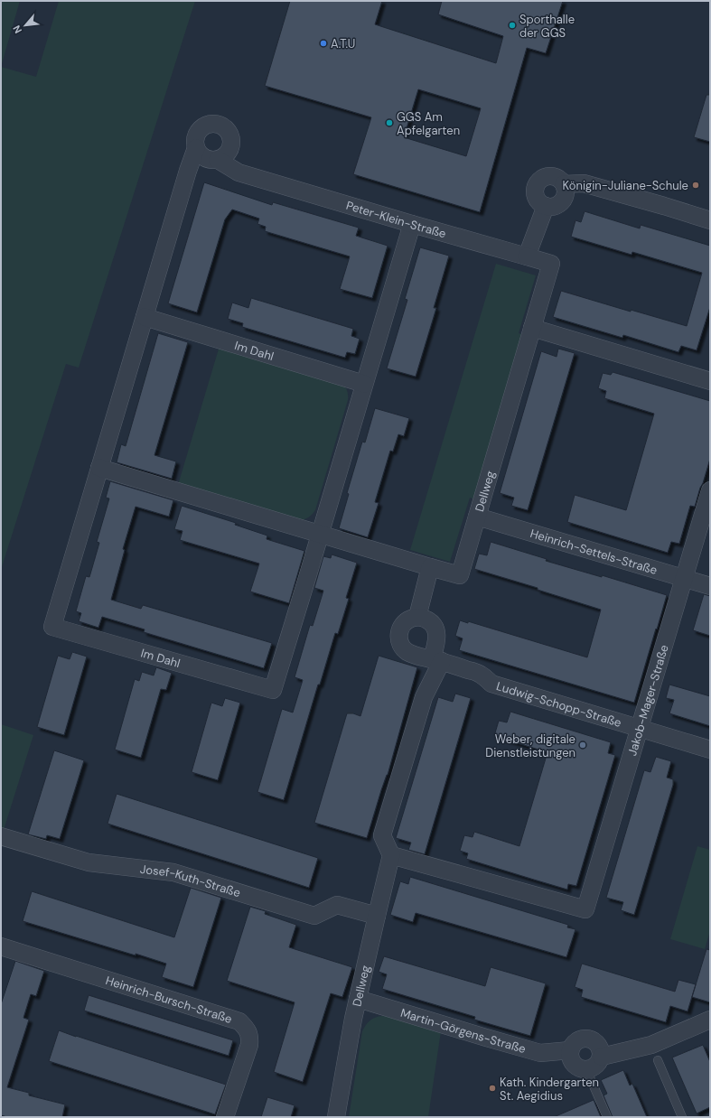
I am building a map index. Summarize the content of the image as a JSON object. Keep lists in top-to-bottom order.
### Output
{
  "streets": {
    "street": [
      "Peter-Klein-Straße",
      "Im Dahl",
      "Dellweg",
      "Heinrich-Settels-Straße",
      "Jakob-Mager-Straße",
      "Ludwig-Schopp-Straße",
      "Josef-Kuth-Straße",
      "Heinrich-Bursch-Straße",
      "Martin-Görgens-Straße"
    ]
  },
  "crossings": [
    ["Peter-Klein-Straße", "Im Dahl"],
    ["Peter-Klein-Straße", "Dellweg"],
    ["Dellweg", "Heinrich-Settels-Straße"],
    ["Dellweg", "Jakob-Mager-Straße"],
    ["Dellweg", "Josef-Kuth-Straße"],
    ["Dellweg", "Martin-Görgens-Straße"],
    ["Heinrich-Settels-Straße", "Jakob-Mager-Straße"],
    ["Jakob-Mager-Straße", "Ludwig-Schopp-Straße"]
  ],
  "places": [
    "Sporthalle der GGS",
    "A.T.U",
    "GGS Am Apfelgarten",
    "Königin-Juliane-Schule",
    "Weber, digitale Dienstleistungen",
    "Kath. Kindergarten St. Aegidius"
  ],
  "north": "bottom left"
}
